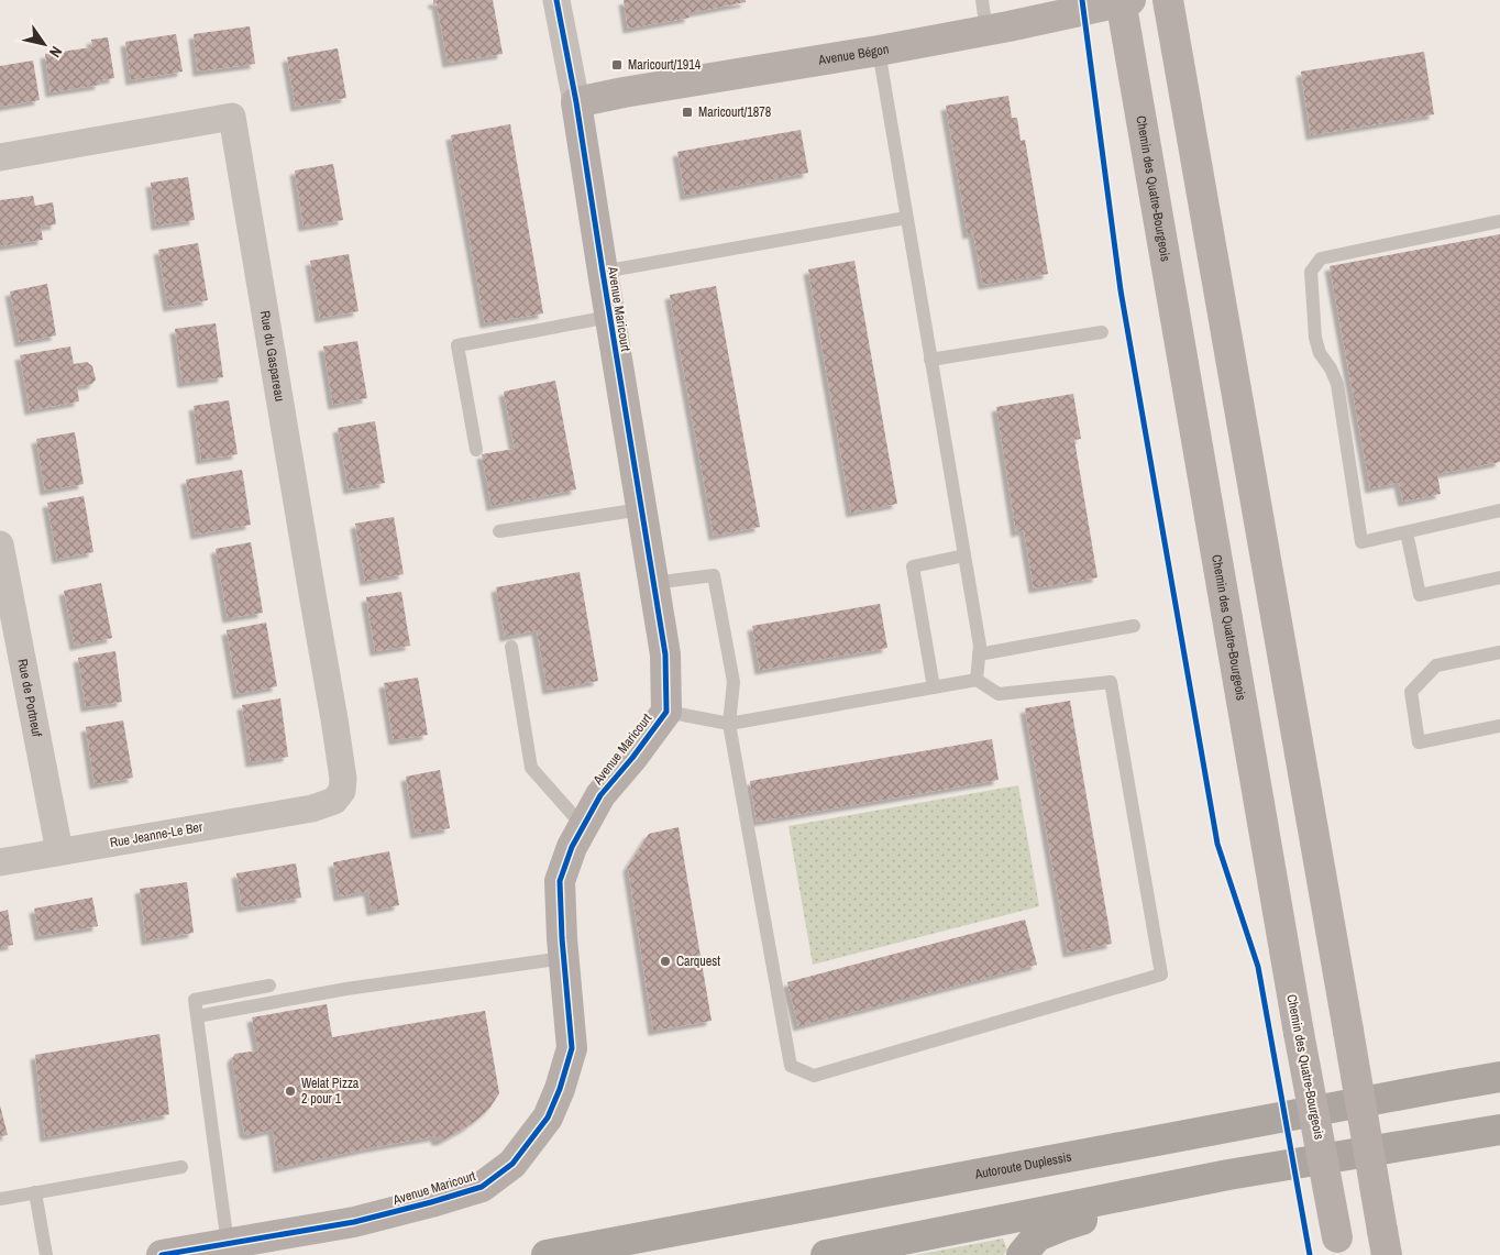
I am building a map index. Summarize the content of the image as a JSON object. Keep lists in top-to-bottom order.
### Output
{
  "streets": {
    "highway": ["Autoroute Duplessis"],
    "main road": ["Avenue Bégon", "Chemin des Quatre-Bourgeois", "Avenue Maricourt"],
    "street": ["Rue du Gaspareau", "Rue de Portneuf", "Rue Jeanne-Le Ber"]
  },
  "crossings": [
    ["Avenue Bégon", "Chemin des Quatre-Bourgeois"],
    ["Avenue Bégon", "Avenue Maricourt"],
    ["Rue du Gaspareau", "Rue Jeanne-Le Ber"],
    ["Rue de Portneuf", "Rue Jeanne-Le Ber"]
  ],
  "places": {
    "transit": ["Maricourt/1914", "Maricourt/1878"],
    "other": ["Carquest", "Welat Pizza 2 pour 1"]
  },
  "north": "bottom right"
}
